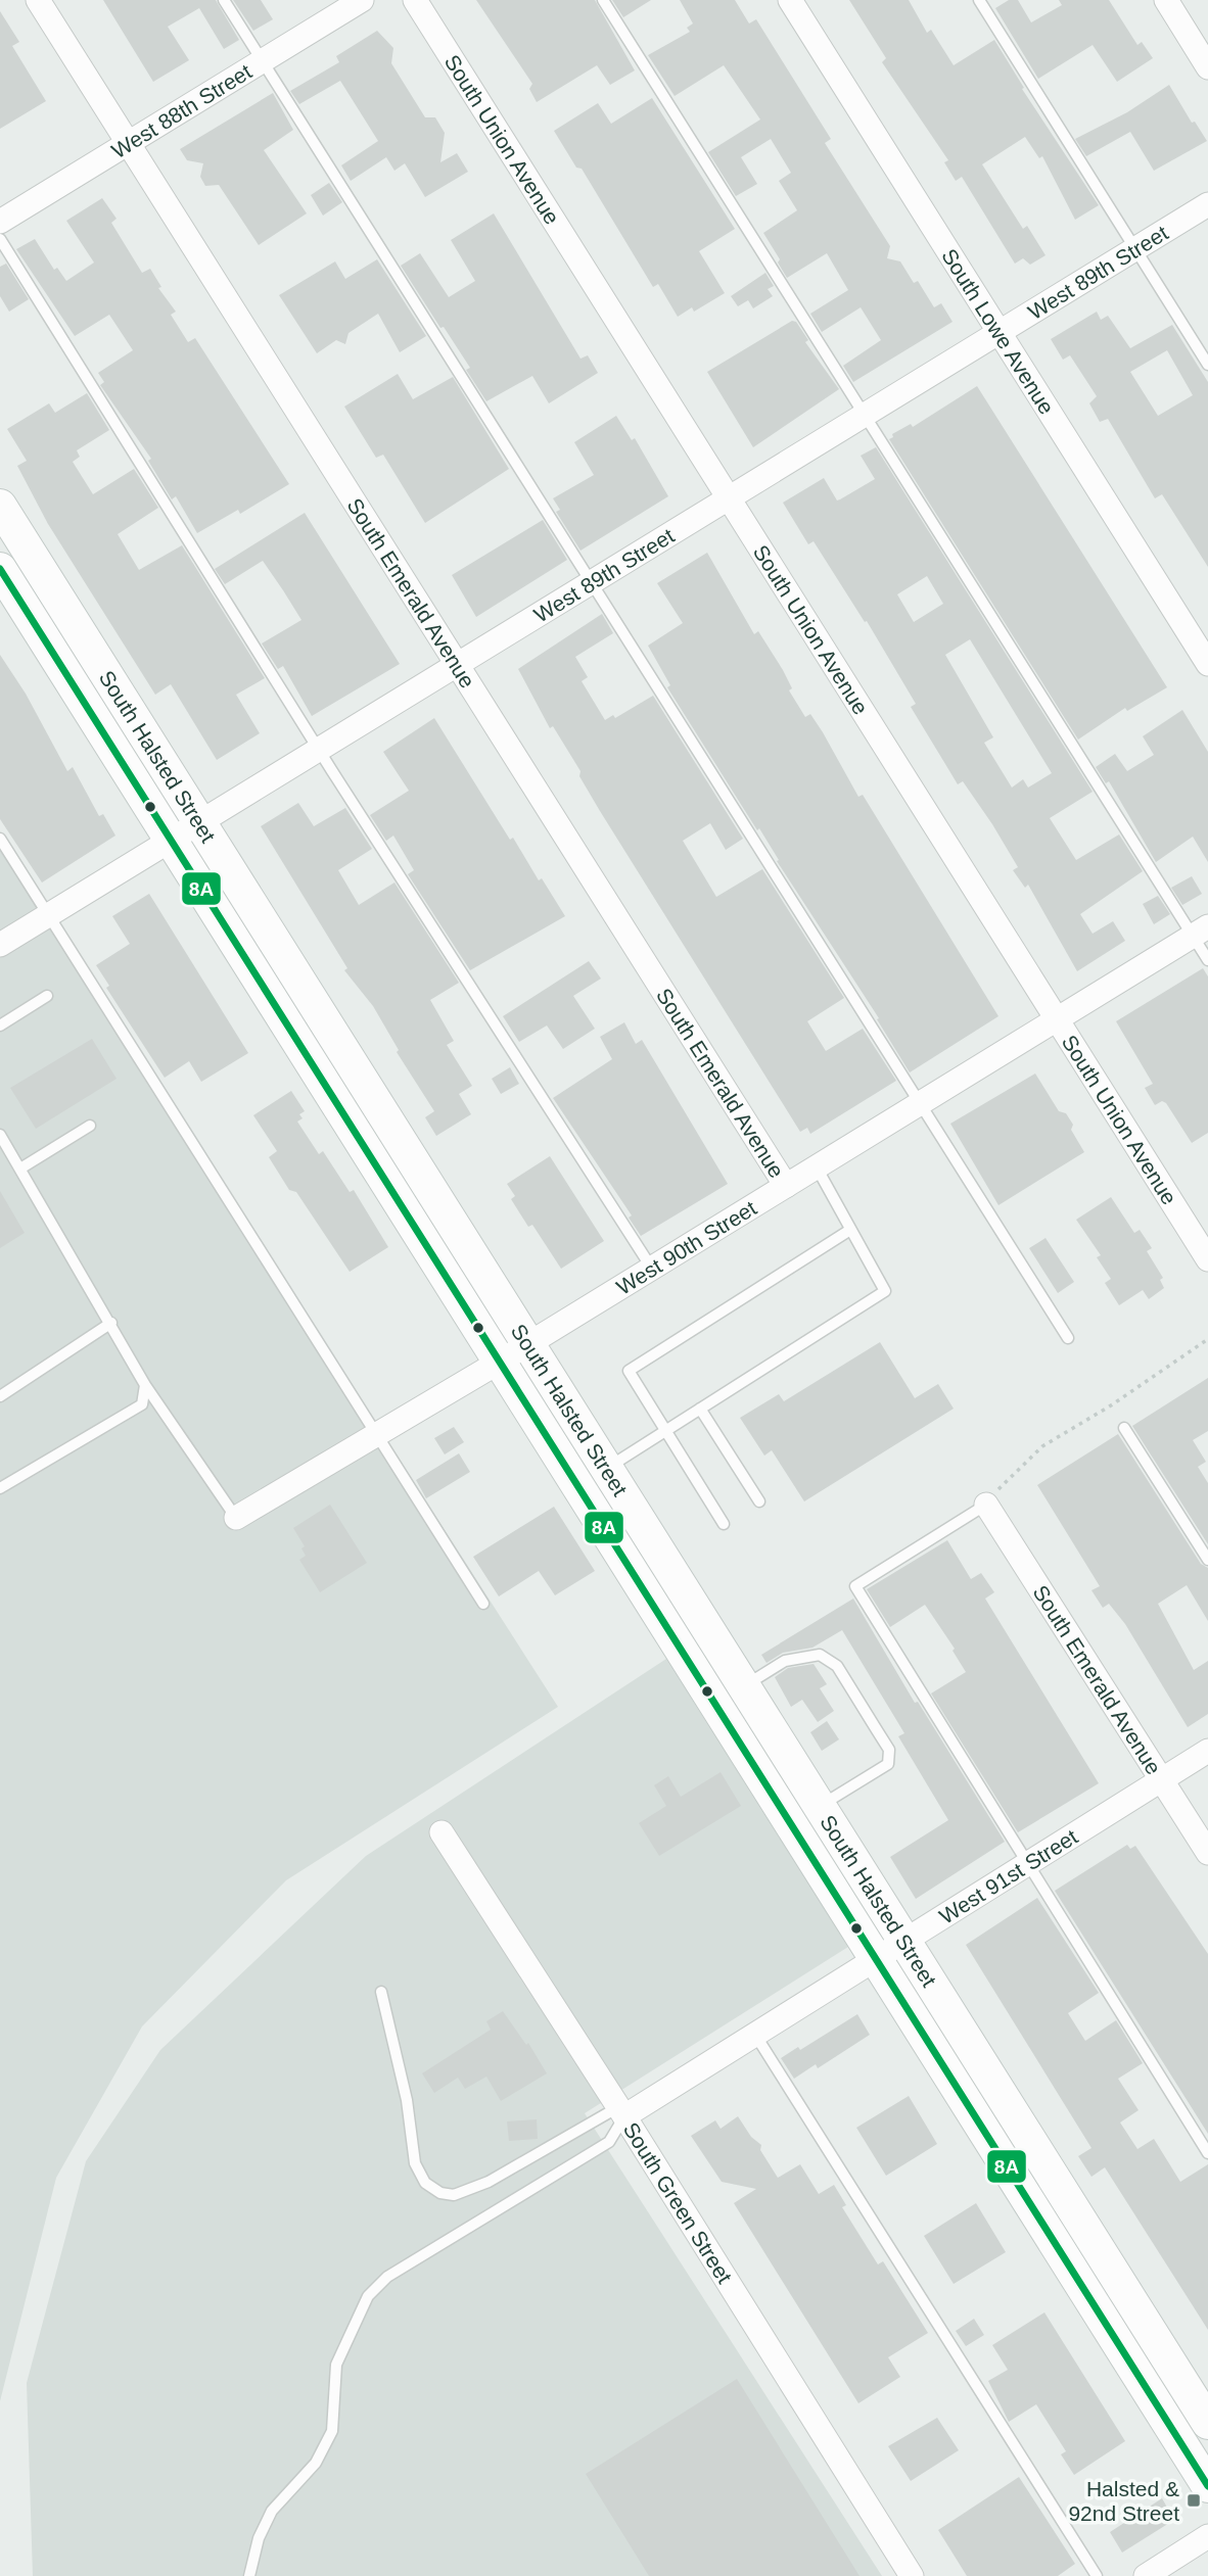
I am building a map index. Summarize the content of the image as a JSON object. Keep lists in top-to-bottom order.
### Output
{
  "streets": {
    "main road": ["South Halsted Street"],
    "street": [
      "West 88th Street",
      "South Union Avenue",
      "West 89th Street",
      "South Lowe Avenue",
      "South Emerald Avenue",
      "West 90th Street",
      "West 91st Street",
      "South Green Street"
    ]
  },
  "crossings": [
    ["West 88th Street", "South Emerald Avenue"],
    ["South Union Avenue", "West 89th Street"],
    ["South Union Avenue", "West 90th Street"],
    ["West 89th Street", "South Lowe Avenue"],
    ["West 89th Street", "South Emerald Avenue"],
    ["West 89th Street", "South Halsted Street"],
    ["South Emerald Avenue", "West 90th Street"],
    ["South Emerald Avenue", "West 91st Street"],
    ["South Halsted Street", "West 90th Street"],
    ["South Halsted Street", "West 91st Street"],
    ["West 91st Street", "South Green Street"]
  ],
  "places": {
    "transit": ["Halsted & 92nd Street"]
  },
  "lines": ["transit line 8A"]
}
